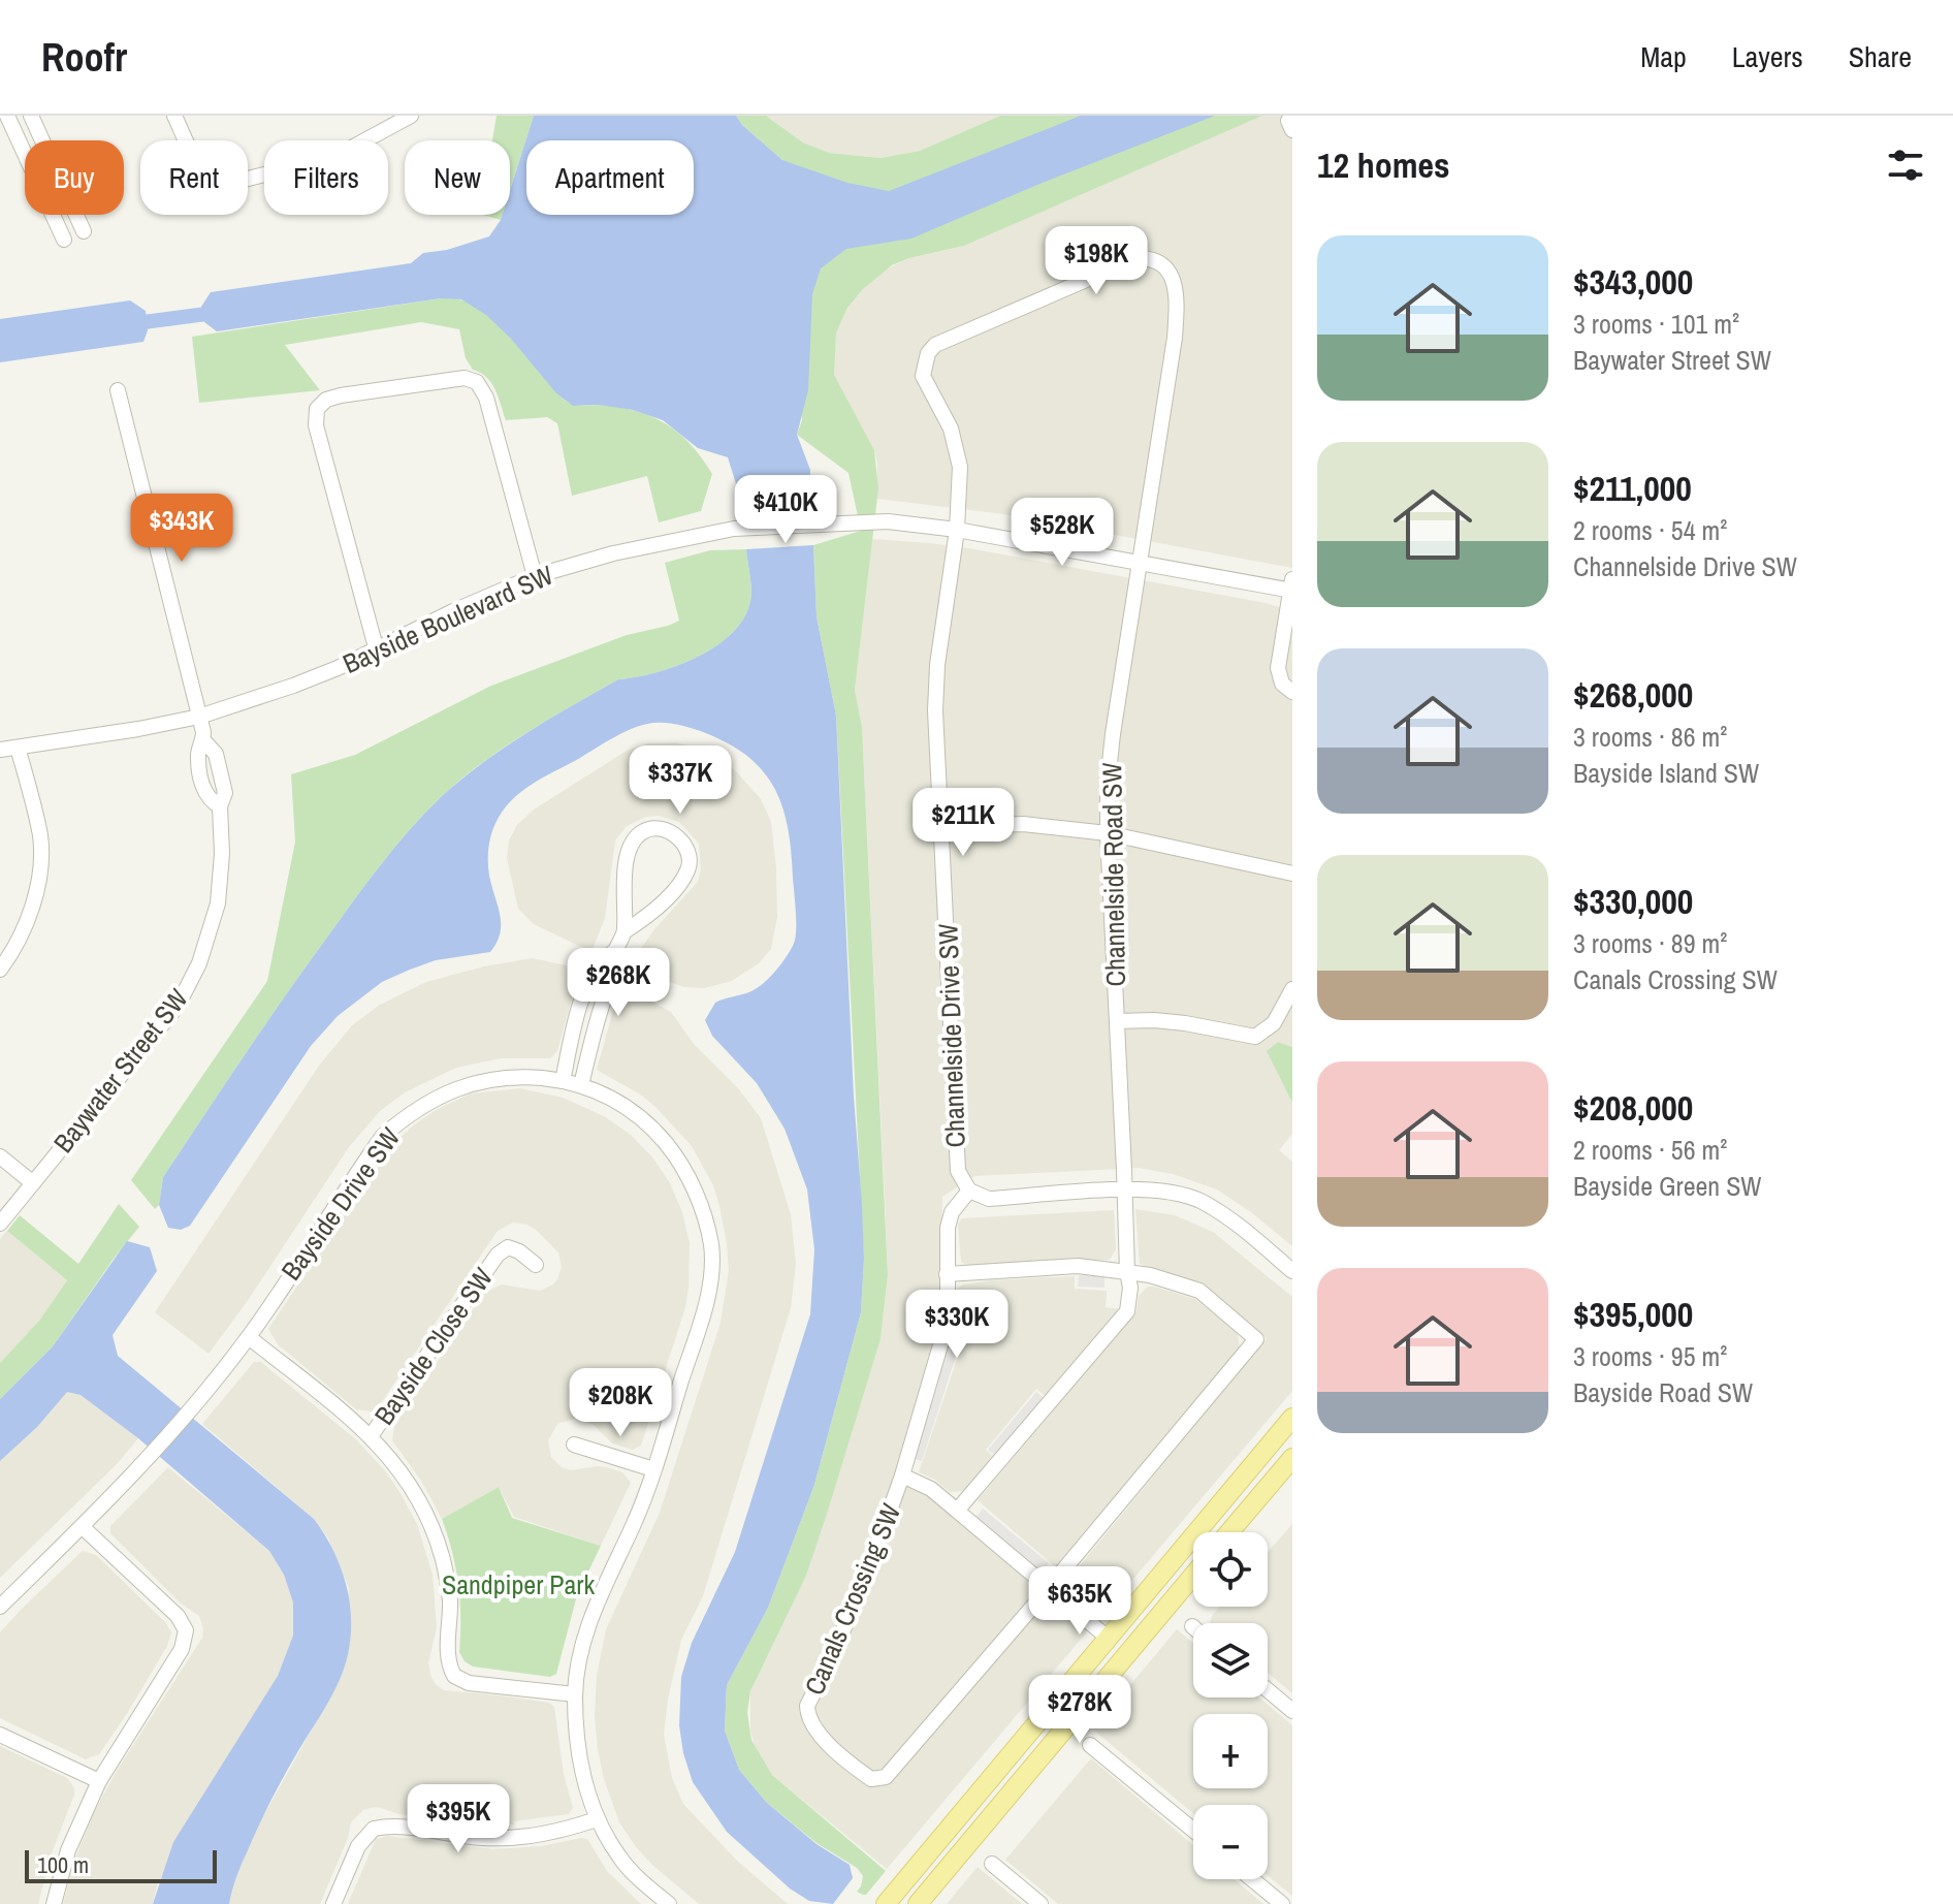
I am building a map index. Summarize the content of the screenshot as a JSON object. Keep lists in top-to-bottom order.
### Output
{
  "streets": {
    "street": [
      "Bayside Boulevard SW",
      "Channelside Road SW",
      "Channelside Drive SW",
      "Baywater Street SW",
      "Bayside Drive SW",
      "Bayside Close SW",
      "Canals Crossing SW"
    ]
  },
  "crossings": [
    ["Bayside Boulevard SW", "Channelside Road SW"],
    ["Bayside Boulevard SW", "Channelside Drive SW"],
    ["Bayside Boulevard SW", "Baywater Street SW"],
    ["Channelside Road SW", "Channelside Drive SW"],
    ["Channelside Drive SW", "Canals Crossing SW"]
  ],
  "parks": ["Sandpiper Park"],
  "scale_bar": "100 m",
  "page": {
    "header": "Roofr",
    "nav": ["Map", "Layers", "Share"],
    "heading": "12 homes",
    "chip": [
      "Buy",
      "Rent",
      "Filters",
      "New",
      "Apartment"
    ],
    "list": [
      {
        "name": "$343,000",
        "note": "3 rooms · 101 m² · Baywater Street SW"
      },
      {
        "name": "$211,000",
        "note": "2 rooms · 54 m² · Channelside Drive SW"
      },
      {
        "name": "$268,000",
        "note": "3 rooms · 86 m² · Bayside Island SW"
      },
      {
        "name": "$330,000",
        "note": "3 rooms · 89 m² · Canals Crossing SW"
      },
      {
        "name": "$208,000",
        "note": "2 rooms · 56 m² · Bayside Green SW"
      },
      {
        "name": "$395,000",
        "note": "3 rooms · 95 m² · Bayside Road SW"
      }
    ],
    "price": [
      "$198K",
      "$410K",
      "$343K",
      "$528K",
      "$337K",
      "$211K",
      "$268K",
      "$330K",
      "$208K",
      "$635K",
      "$278K",
      "$395K"
    ],
    "map_buttons": ["+", "−"],
    "scale": "100 m"
  }
}
